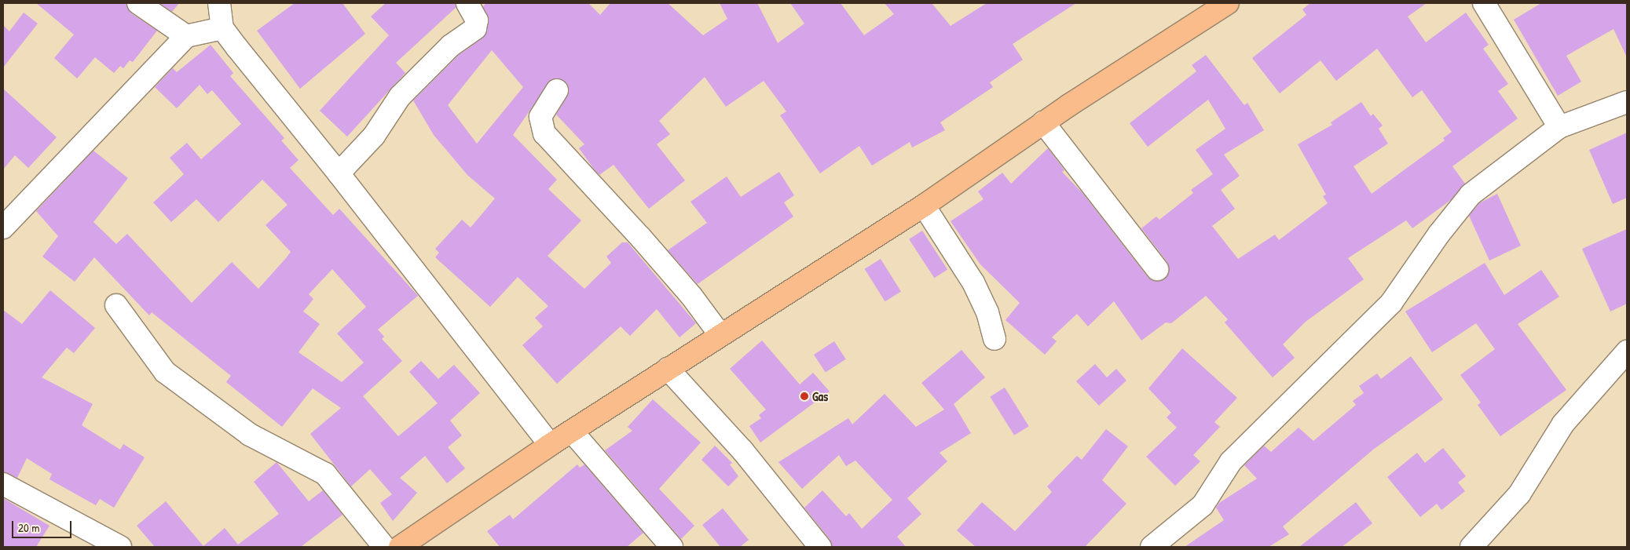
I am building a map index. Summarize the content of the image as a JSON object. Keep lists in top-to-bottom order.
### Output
{
  "places": ["Gas"],
  "scale_bar": "20 m"
}
